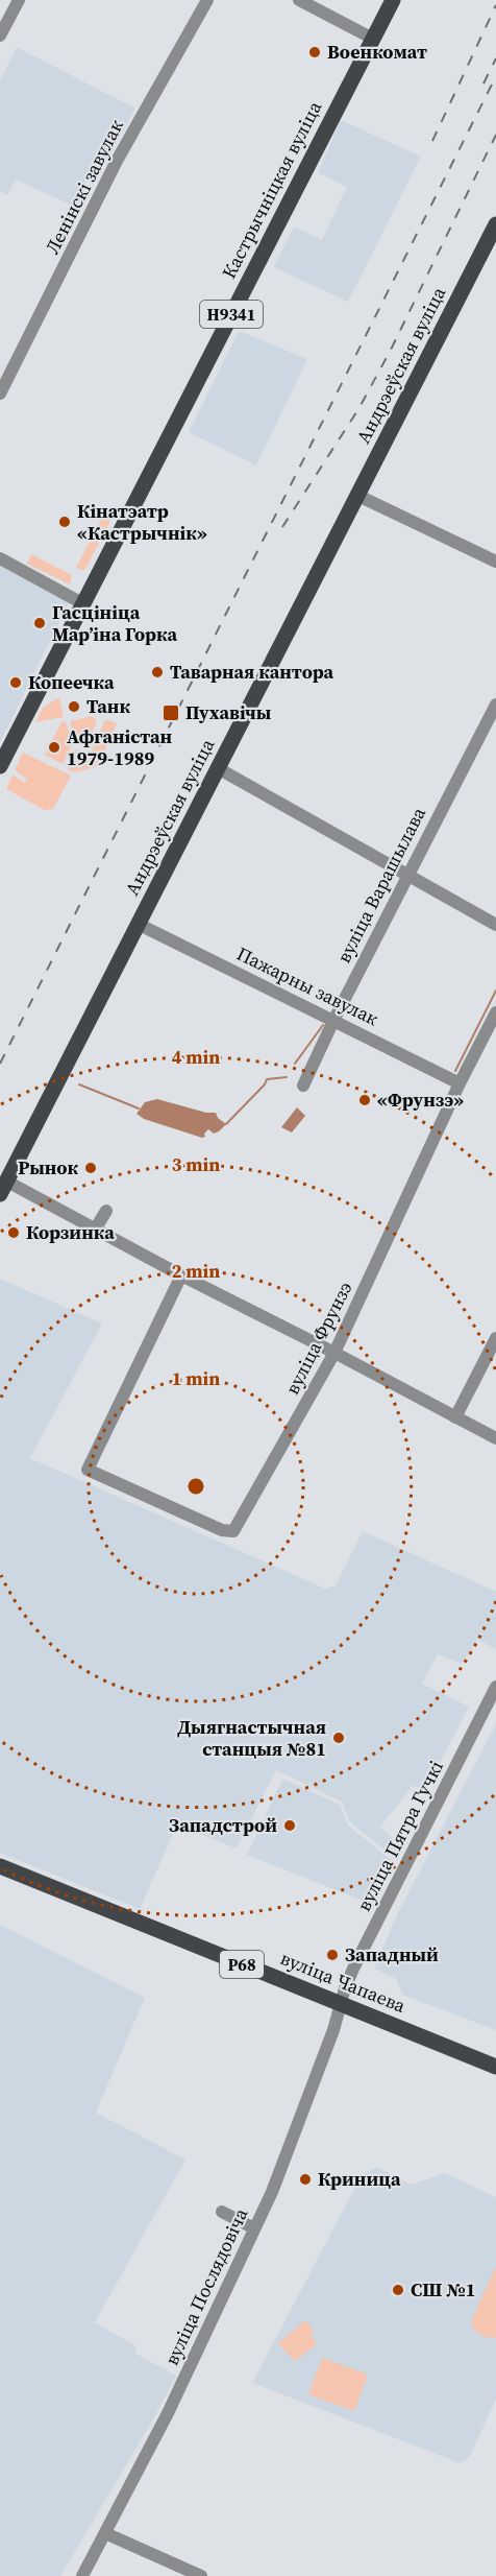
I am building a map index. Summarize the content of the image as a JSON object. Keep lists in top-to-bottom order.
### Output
{
  "streets": {
    "main road": [
      "Кастрычніцкая вуліца",
      "Н9341",
      "Андрэеўская вуліца",
      "Р68",
      "вуліца Чапаева"
    ],
    "street": [
      "Ленінскі завулак",
      "вуліца Варашылава",
      "Пажарны завулак",
      "вуліца Фрунзэ",
      "вуліца Пятра Гучкі",
      "вуліца Послядовіча"
    ]
  },
  "crossings": [
    ["Андрэеўская вуліца", "Пажарны завулак"],
    ["вуліца Варашылава", "Пажарны завулак"],
    ["Пажарны завулак", "вуліца Фрунзэ"],
    ["вуліца Пятра Гучкі", "вуліца Чапаева"],
    ["вуліца Пятра Гучкі", "вуліца Послядовіча"],
    ["вуліца Чапаева", "вуліца Послядовіча"]
  ],
  "places": {
    "other": [
      "Военкомат",
      "Кінатэатр «Кастрычнік»",
      "Гасцініца Марʼіна Горка",
      "Таварная кантора",
      "Копеечка",
      "Танк",
      "Афганістан 1979-1989",
      "«Фрунзэ»",
      "Рынок",
      "Корзинка",
      "Дыягнастычная станцыя №81",
      "Западстрой",
      "Западный",
      "Криница",
      "СШ №1"
    ],
    "transit": ["Пухавічы"]
  },
  "rings": [
    "4 min",
    "3 min",
    "2 min",
    "1 min"
  ]
}
